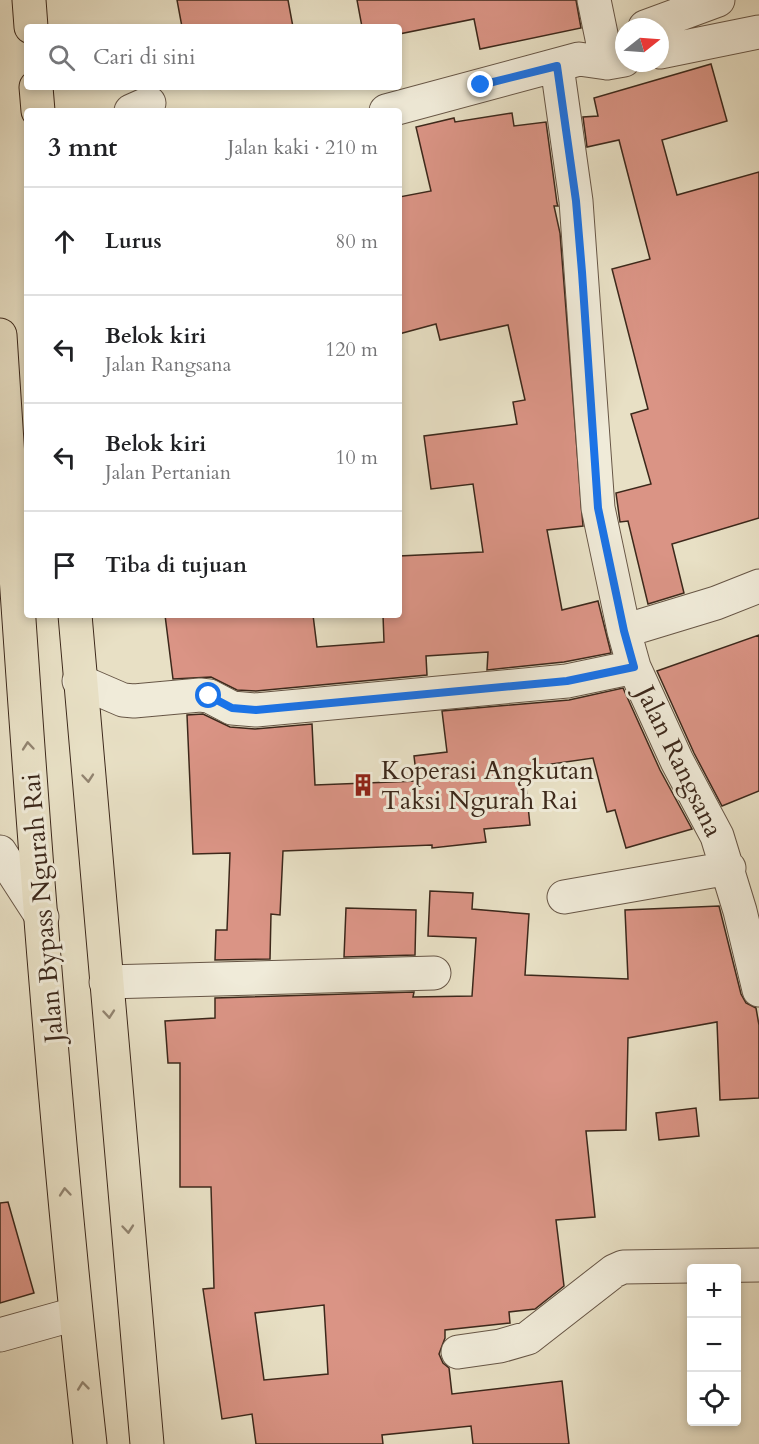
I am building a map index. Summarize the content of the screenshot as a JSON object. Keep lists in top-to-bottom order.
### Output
{
  "streets": {
    "highway": ["Jalan Bypass Ngurah Rai"],
    "street": ["Jalan Rangsana"]
  },
  "places": {
    "building": ["Koperasi Angkutan Taksi Ngurah Rai"]
  },
  "north": "right",
  "page": {
    "search": "Cari di sini",
    "heading": ["3 mnt", "Jalan kaki · 210 m"],
    "list": [
      ["Lurus", "80 m"],
      ["Belok kiri", "Jalan Rangsana", "120 m"],
      ["Belok kiri", "Jalan Pertanian", "10 m"],
      "Tiba di tujuan"
    ],
    "map_buttons": ["+", "−"]
  }
}
